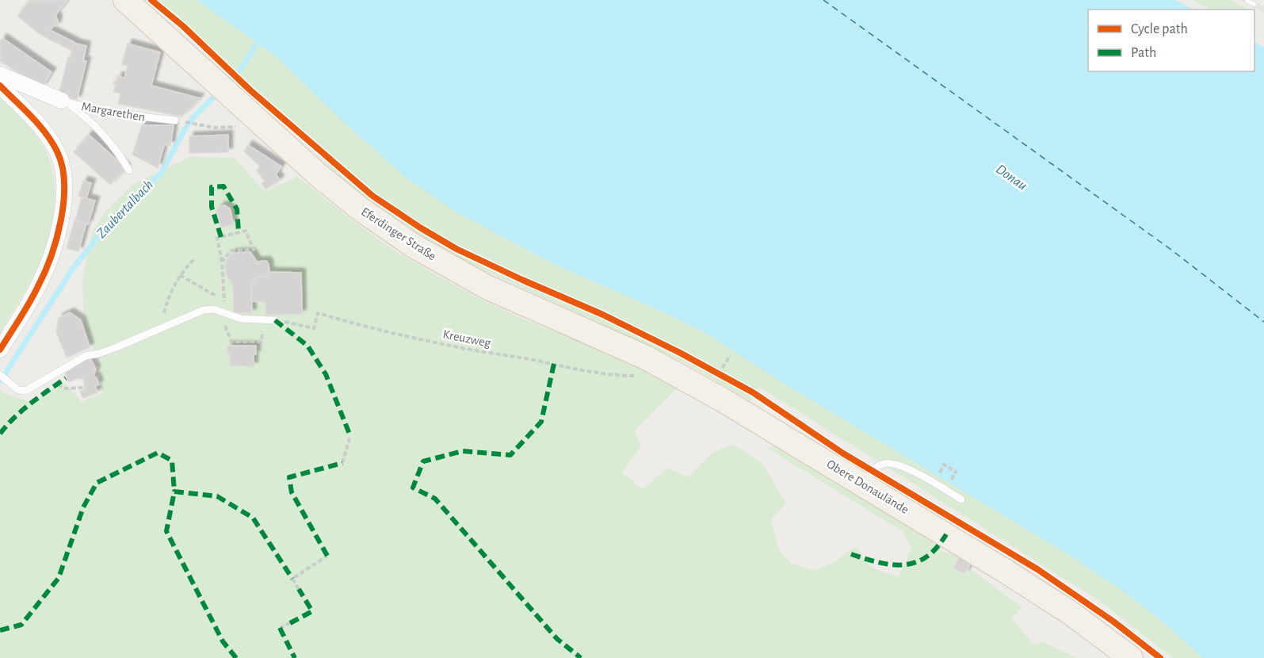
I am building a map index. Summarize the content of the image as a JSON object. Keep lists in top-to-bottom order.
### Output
{
  "streets": {
    "main road": ["Eferdinger Straße", "Obere Donaulände"],
    "street": ["Margarethen"],
    "path": ["Kreuzweg"]
  },
  "crossings": [
    ["Eferdinger Straße", "Obere Donaulände"],
    ["Kreuzweg", "Obere Donaulände"]
  ],
  "water": ["Donau", "Zaubertalbach"],
  "legend": ["Cycle path", "Path"]
}
